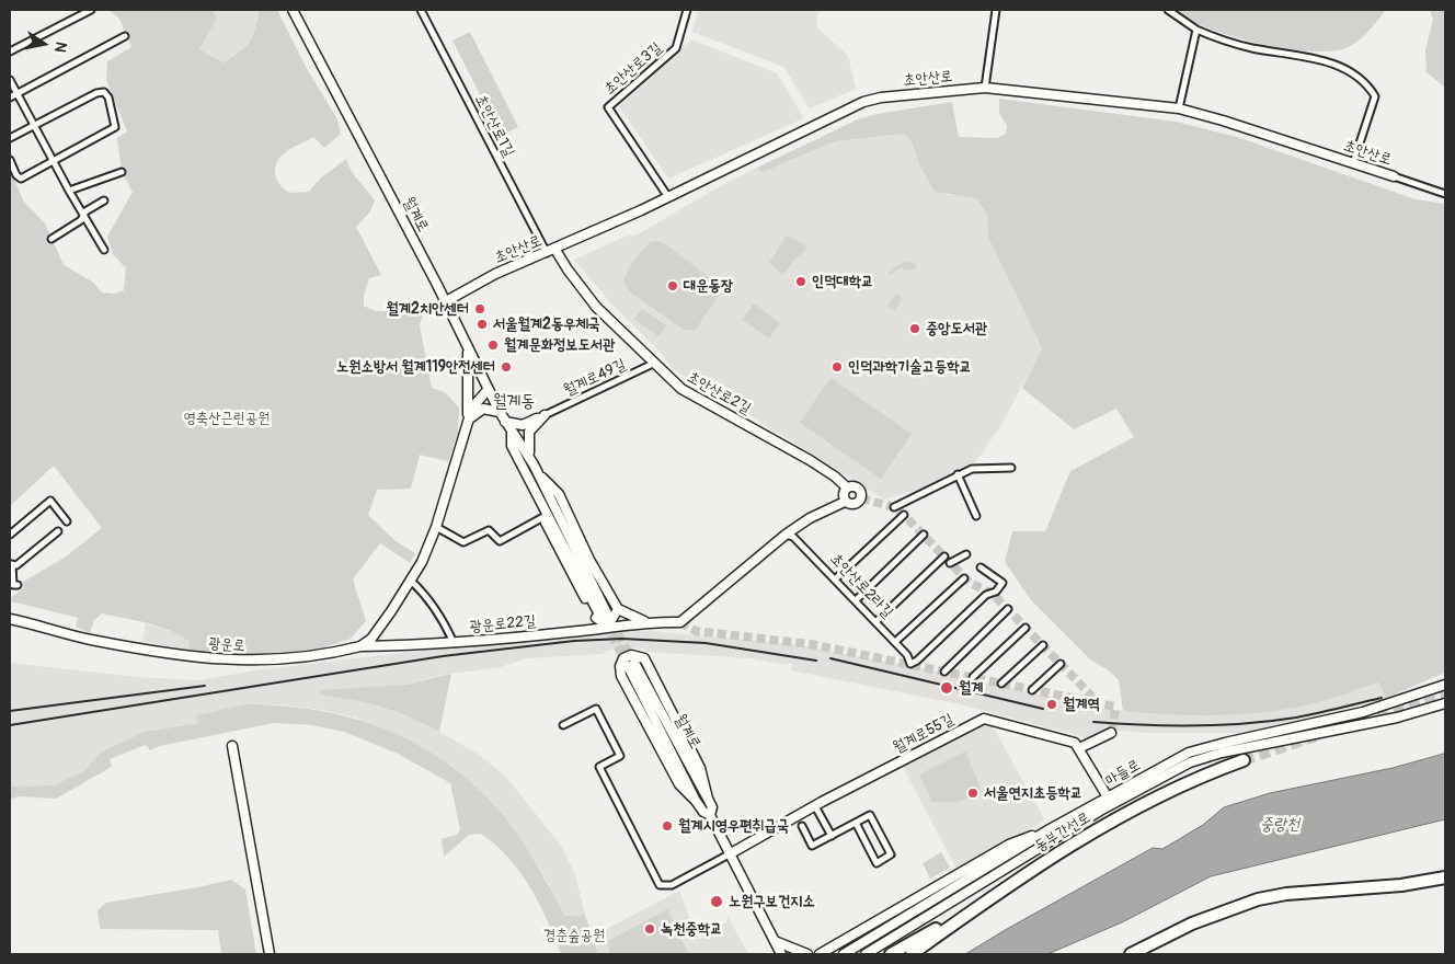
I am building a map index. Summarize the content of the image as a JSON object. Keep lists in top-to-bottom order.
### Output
{
  "streets": {
    "highway": ["동부간선로"],
    "street": [
      "초안산로3길",
      "초안산로",
      "초안산로1길",
      "월계로",
      "월계로49길",
      "초안산로2길",
      "초안산로2라길",
      "광운로22길",
      "광운로",
      "월계로55길",
      "마들로"
    ]
  },
  "crossings": [
    ["초안산로3길", "초안산로"],
    ["초안산로", "초안산로1길"],
    ["초안산로", "월계로"],
    ["초안산로", "초안산로2길"],
    ["월계로", "월계로55길"],
    ["월계로49길", "초안산로2길"],
    ["광운로22길", "광운로"],
    ["월계로55길", "마들로"]
  ],
  "districts": ["월계동"],
  "water": ["중랑천"],
  "parks": ["영축산근린공원", "경춘숲공원"],
  "places": [
    "인덕대학교",
    "대운동장",
    "월계2치안센터",
    "서울월계2동우체국",
    "중앙도서관",
    "월계문화정보도서관",
    "노원소방서 월계119안전센터",
    "인덕과학기술고등학교",
    "월계",
    "월계역",
    "서울연지초등학교",
    "월계시영우편취급국",
    "노원구보건지소",
    "녹천중학교"
  ],
  "north": "right"
}
